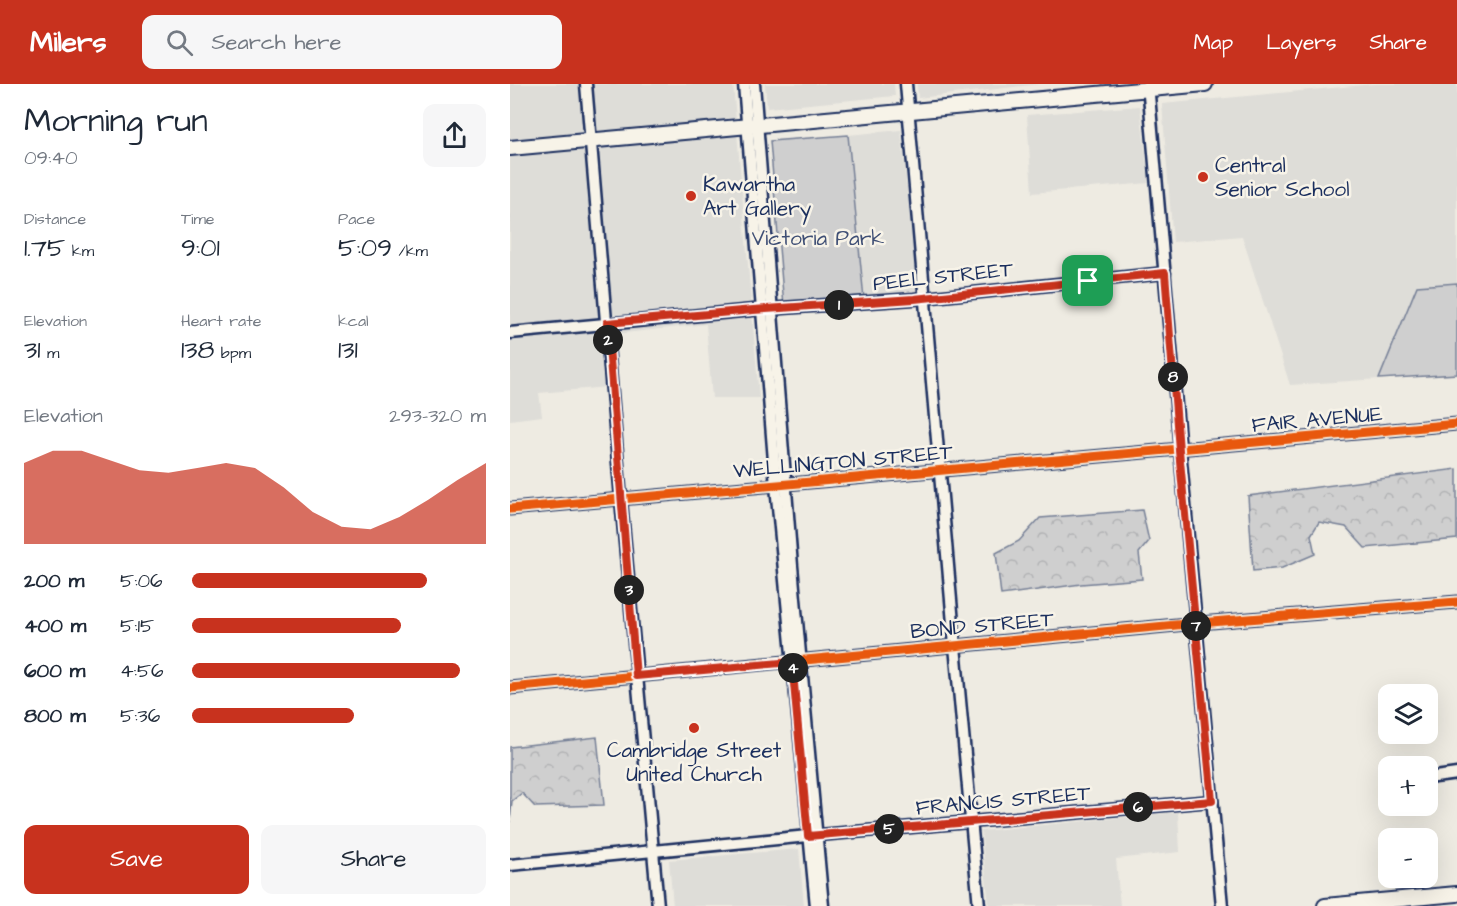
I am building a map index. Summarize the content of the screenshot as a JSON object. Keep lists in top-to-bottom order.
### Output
{
  "streets": {
    "street": [
      "PEEL STREET",
      "FAIR AVENUE",
      "WELLINGTON STREET",
      "BOND STREET",
      "FRANCIS STREET"
    ]
  },
  "crossings": [
    ["FAIR AVENUE", "WELLINGTON STREET"]
  ],
  "parks": ["Victoria Park"],
  "places": ["Central Senior School", "Kawartha Art Gallery", "Cambridge Street United Church"],
  "page": {
    "header": "Milers",
    "search": "Search here",
    "nav": ["Map", "Layers", "Share"],
    "heading": ["Morning run", "09:40"],
    "stats": [
      ["Distance", "1.75 km"],
      ["Time", "9:01"],
      ["Pace", "5:09 /km"],
      ["Elevation", "31 m"],
      ["Heart rate", "138 bpm"],
      ["kcal", "131"]
    ],
    "pins": [
      "1",
      "2",
      "8",
      "3",
      "7",
      "4",
      "6",
      "5"
    ],
    "chart": ["Elevation", "293–320 m"],
    "list": [
      {
        "name": "200 m",
        "note": "5:06"
      },
      {
        "name": "400 m",
        "note": "5:15"
      },
      {
        "name": "600 m",
        "note": "4:56"
      },
      {
        "name": "800 m",
        "note": "5:36"
      }
    ],
    "map_buttons": ["+", "−"],
    "buttons": ["Save", "Share"]
  }
}
